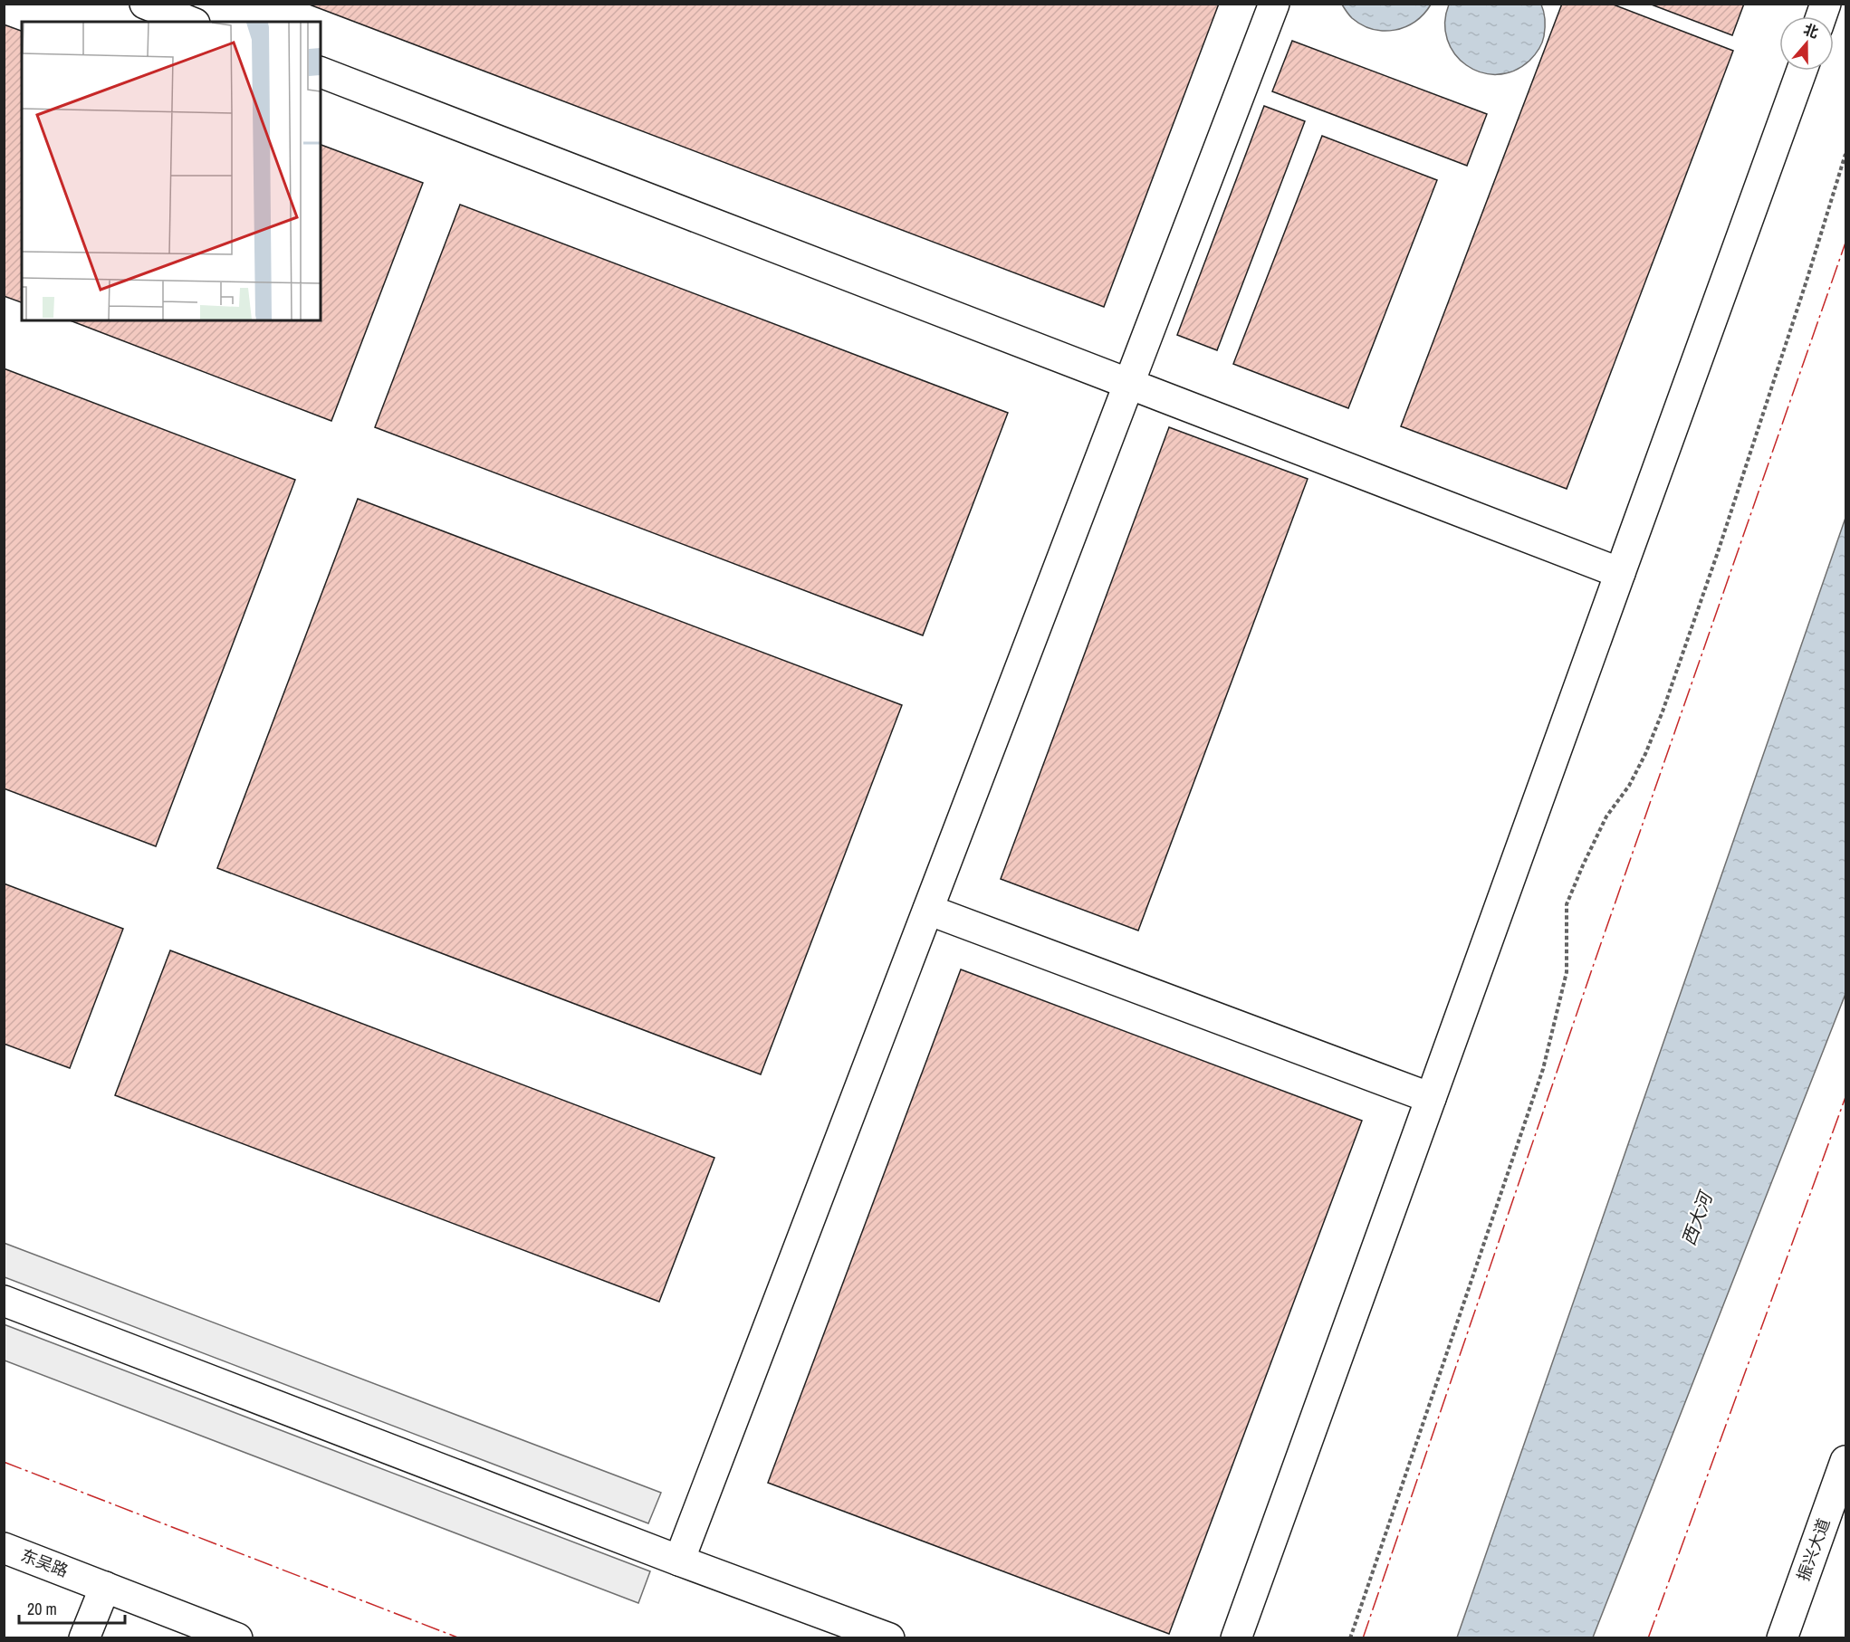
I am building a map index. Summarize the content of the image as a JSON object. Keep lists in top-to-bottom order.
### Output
{
  "streets": {
    "street": ["振兴大道", "东吴路"]
  },
  "water": ["西大河"],
  "scale_bar": "20 m",
  "north": "top"
}
